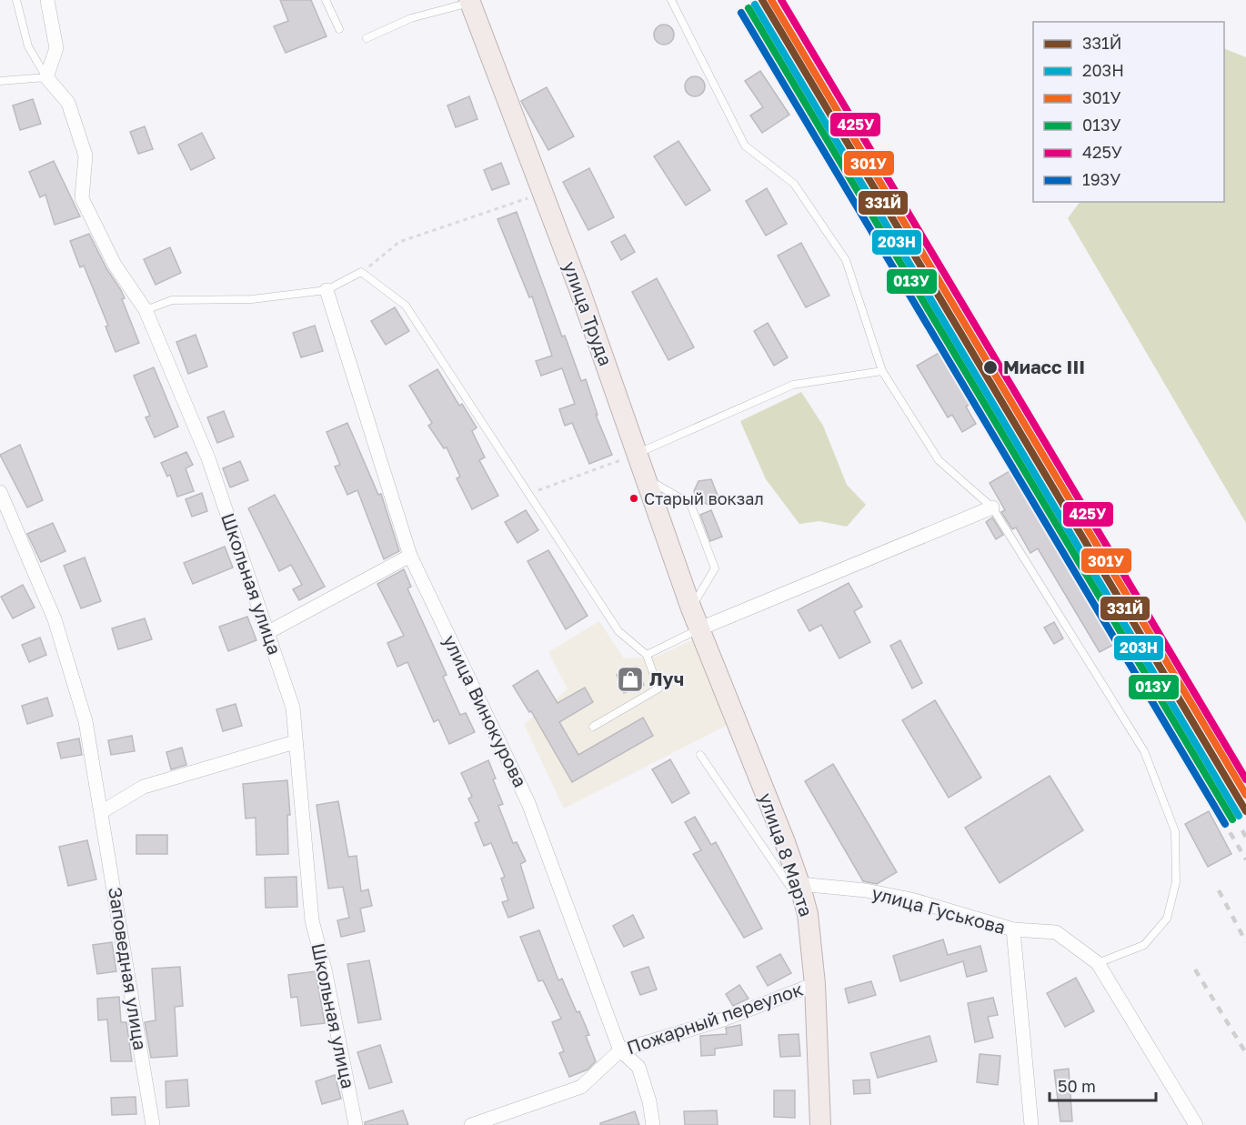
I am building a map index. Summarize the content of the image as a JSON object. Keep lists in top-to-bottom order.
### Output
{
  "streets": {
    "main road": ["улица Труда", "улица 8 Марта"],
    "street": [
      "Школьная улица",
      "улица Винокурова",
      "улица Гуськова",
      "Заповедная улица",
      "Пожарный переулок"
    ]
  },
  "crossings": [
    ["улица Труда", "улица 8 Марта"],
    ["улица Винокурова", "Пожарный переулок"],
    ["улица 8 Марта", "улица Гуськова"],
    ["улица 8 Марта", "Пожарный переулок"]
  ],
  "places": {
    "other": ["Миасс III", "Старый вокзал"],
    "shop": ["Луч"]
  },
  "lines": [
    "transit line 331Й",
    "transit line 301У",
    "transit line 425У",
    "transit line 203Н",
    "transit line 013У",
    "transit line 193У"
  ],
  "legend": [
    "331Й",
    "203Н",
    "301У",
    "013У",
    "425У",
    "193У"
  ],
  "scale_bar": "50 m"
}
